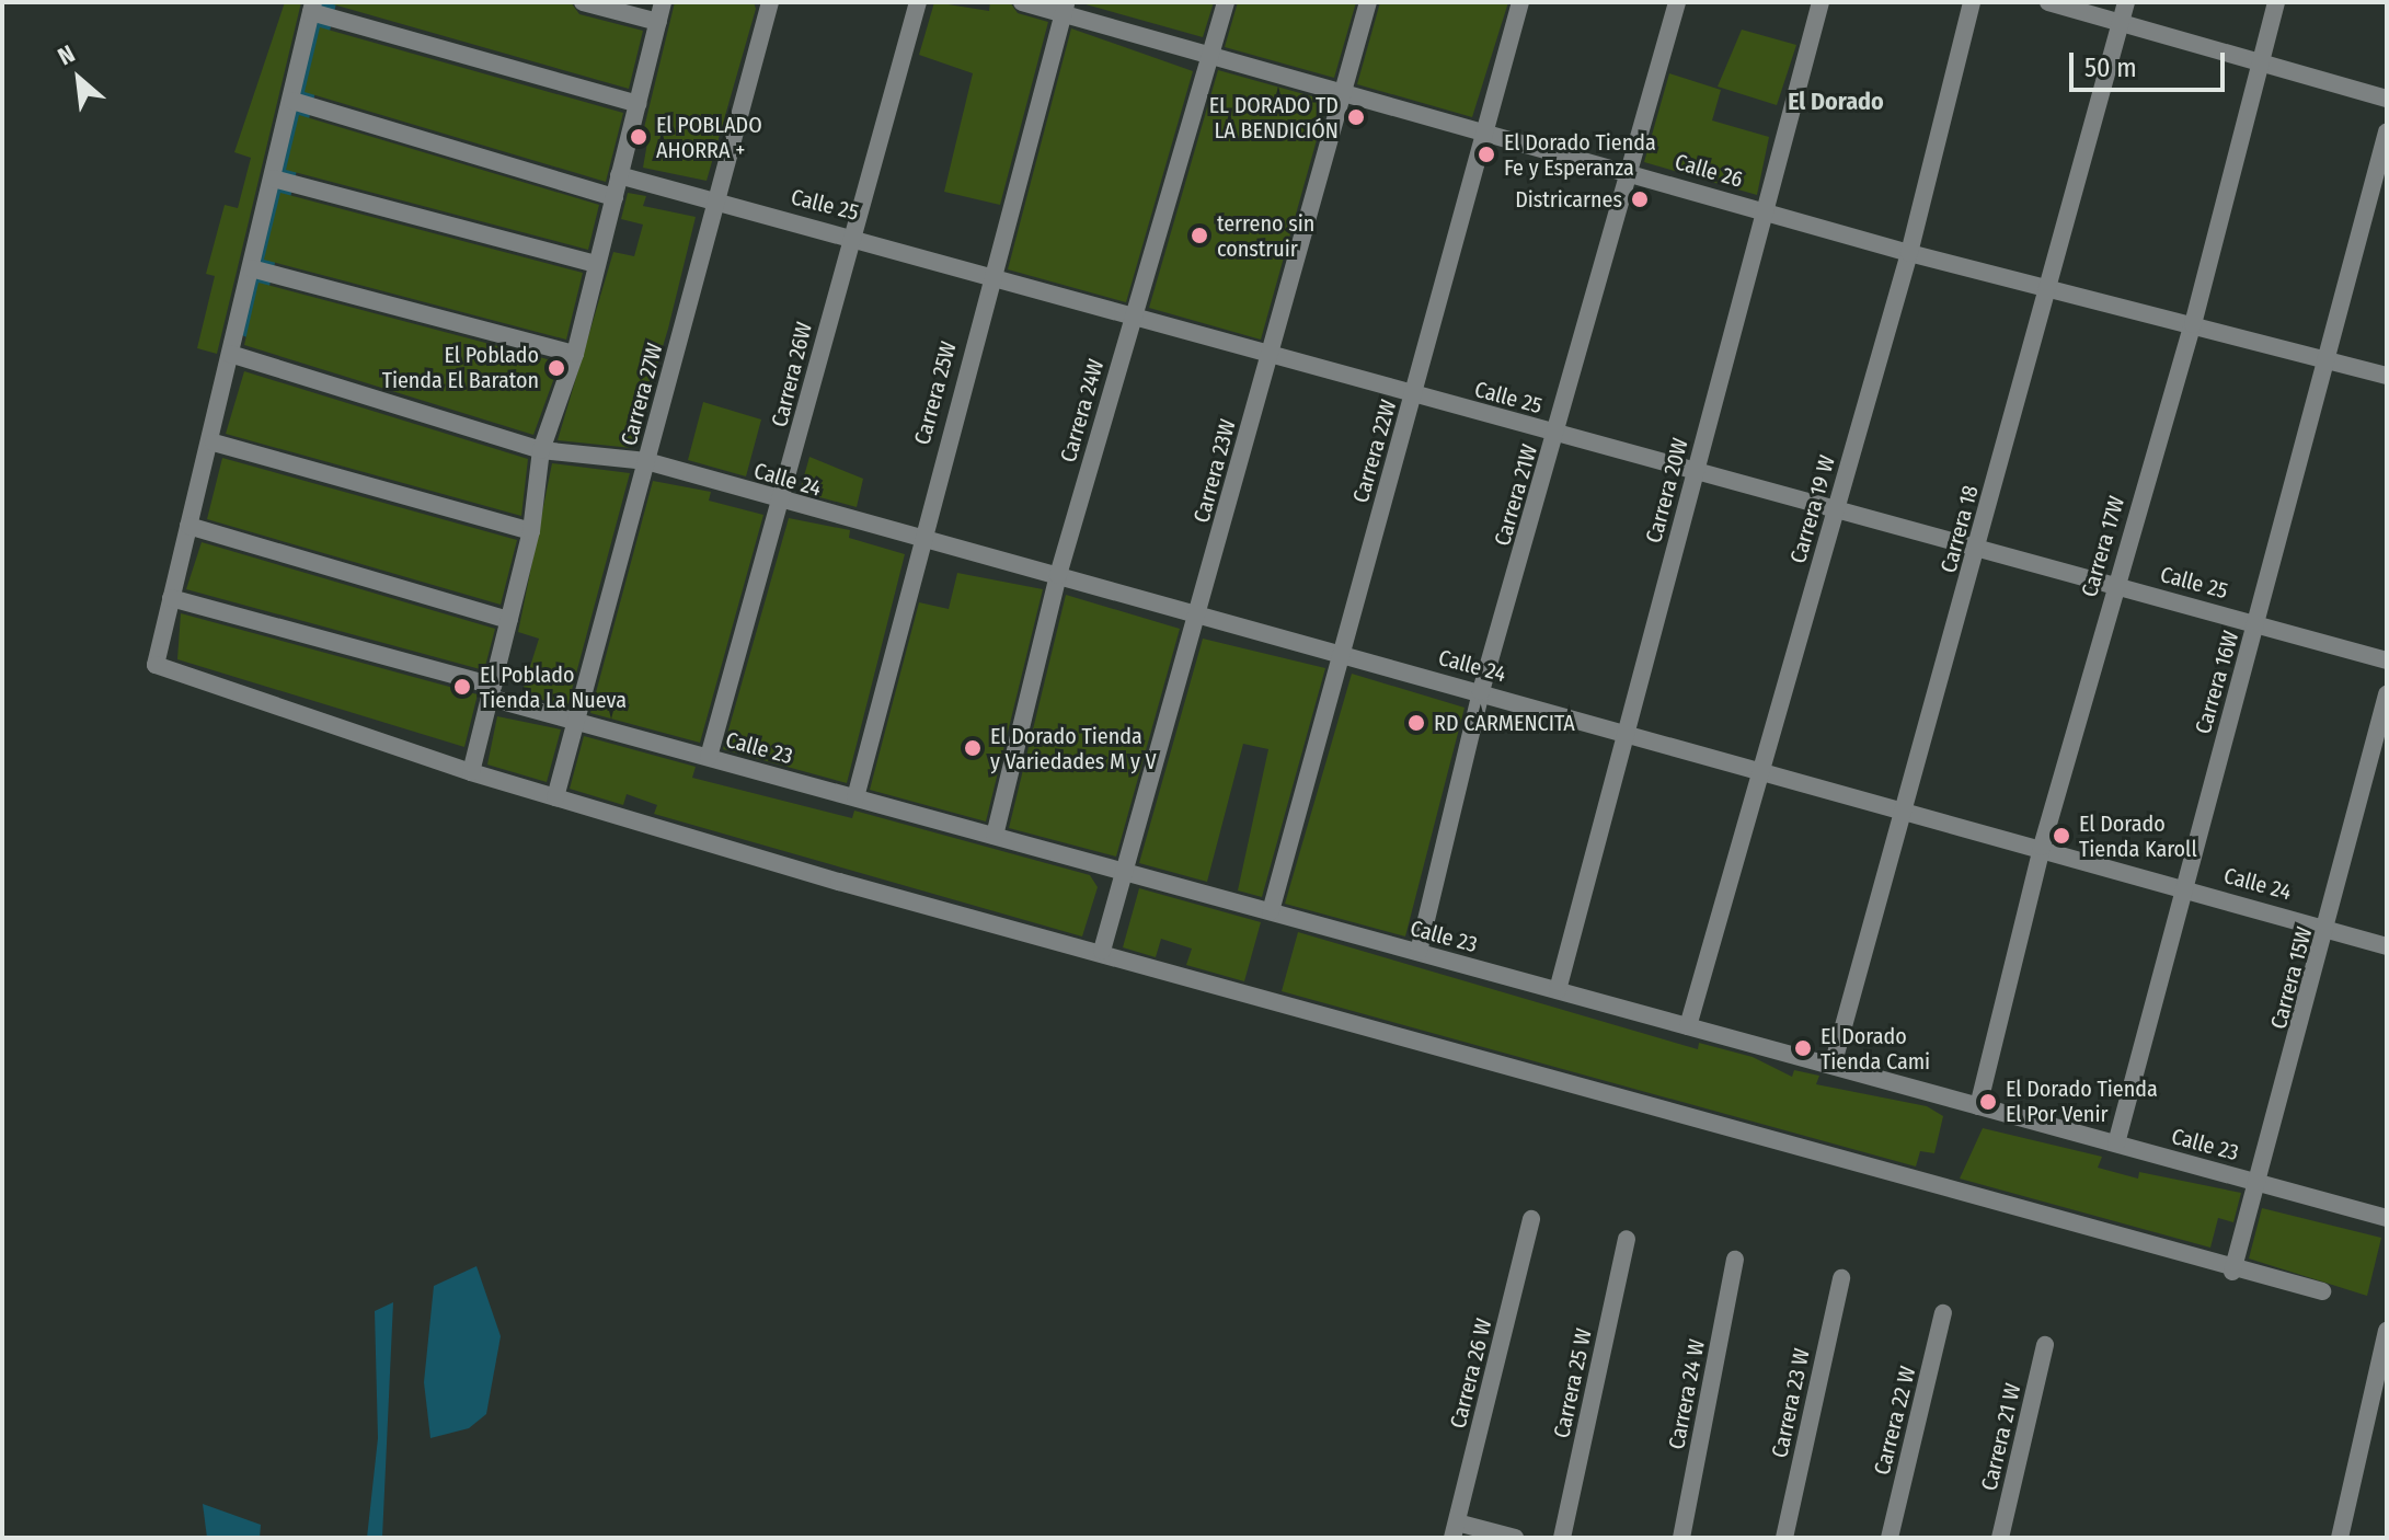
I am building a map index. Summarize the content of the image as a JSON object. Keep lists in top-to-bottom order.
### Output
{
  "streets": {
    "street": [
      "Calle 26",
      "Calle 25",
      "Carrera 26W",
      "Carrera 25W",
      "Carrera 27W",
      "Carrera 24W",
      "Carrera 22W",
      "Carrera 23W",
      "Calle 24",
      "Carrera 20W",
      "Carrera 21W",
      "Carrera 19 W",
      "Carrera 18",
      "Carrera 17W",
      "Carrera 16W",
      "Calle 23",
      "Carrera 15W",
      "Carrera 26 W",
      "Carrera 25 W",
      "Carrera 24 W",
      "Carrera 23 W",
      "Carrera 22 W",
      "Carrera 21 W"
    ]
  },
  "crossings": [
    ["Calle 26", "Carrera 25W"],
    ["Calle 26", "Carrera 24W"],
    ["Calle 26", "Carrera 22W"],
    ["Calle 26", "Carrera 23W"],
    ["Calle 26", "Carrera 20W"],
    ["Calle 26", "Carrera 21W"],
    ["Calle 26", "Carrera 19 W"],
    ["Calle 26", "Carrera 18"],
    ["Calle 26", "Carrera 17W"],
    ["Calle 26", "Carrera 16W"],
    ["Calle 25", "Carrera 26W"],
    ["Calle 25", "Carrera 25W"],
    ["Calle 25", "Carrera 27W"],
    ["Calle 25", "Carrera 24W"],
    ["Calle 25", "Carrera 22W"],
    ["Calle 25", "Carrera 23W"],
    ["Calle 25", "Carrera 20W"],
    ["Calle 25", "Carrera 21W"],
    ["Calle 25", "Carrera 19 W"],
    ["Calle 25", "Carrera 18"],
    ["Calle 25", "Carrera 17W"],
    ["Calle 25", "Carrera 16W"],
    ["Carrera 26W", "Calle 24"],
    ["Carrera 26W", "Calle 23"],
    ["Carrera 25W", "Calle 24"],
    ["Carrera 25W", "Calle 23"],
    ["Carrera 27W", "Calle 24"],
    ["Carrera 27W", "Calle 23"],
    ["Carrera 24W", "Calle 24"],
    ["Carrera 24W", "Calle 23"],
    ["Carrera 22W", "Calle 24"],
    ["Carrera 22W", "Calle 23"],
    ["Carrera 23W", "Calle 24"],
    ["Carrera 23W", "Calle 23"],
    ["Calle 24", "Carrera 20W"],
    ["Calle 24", "Carrera 21W"],
    ["Calle 24", "Carrera 19 W"],
    ["Calle 24", "Carrera 18"],
    ["Calle 24", "Carrera 17W"],
    ["Calle 24", "Carrera 16W"],
    ["Calle 24", "Carrera 15W"],
    ["Carrera 20W", "Calle 23"],
    ["Carrera 21W", "Calle 23"],
    ["Carrera 19 W", "Calle 23"],
    ["Carrera 18", "Calle 23"],
    ["Carrera 17W", "Calle 23"],
    ["Carrera 16W", "Calle 23"],
    ["Calle 23", "Carrera 15W"]
  ],
  "districts": ["El Dorado"],
  "places": [
    "EL DORADO TD LA BENDICIÓN",
    "El POBLADO AHORRA +",
    "El Dorado Tienda Fe y Esperanza",
    "Districarnes",
    "terreno sin construir",
    "El Poblado Tienda El Baraton",
    "El Poblado Tienda La Nueva",
    "RD CARMENCITA",
    "El Dorado Tienda y Variedades M y V",
    "El Dorado Tienda Karoll",
    "El Dorado Tienda Cami",
    "El Dorado Tienda El Por Venir"
  ],
  "scale_bar": "50 m",
  "north": "top left"
}
